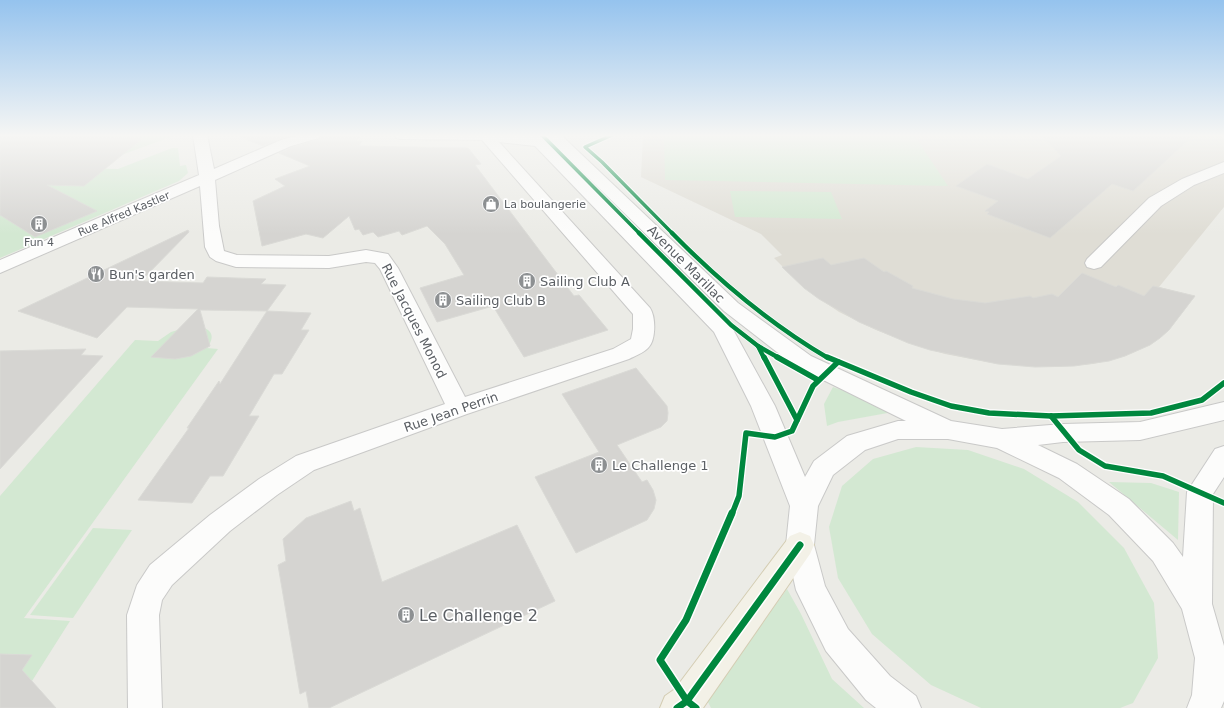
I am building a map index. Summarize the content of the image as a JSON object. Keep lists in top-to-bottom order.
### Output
{
  "streets": {
    "street": [
      "Rue Alfred Kastler",
      "Avenue Marillac",
      "Rue Jacques Monod",
      "Rue Jean Perrin"
    ]
  },
  "crossings": [
    ["Rue Alfred Kastler", "Rue Jacques Monod"],
    ["Rue Jacques Monod", "Rue Jean Perrin"]
  ],
  "places": {
    "shop": ["La boulangerie"],
    "building": [
      "Fun 4",
      "Sailing Club A",
      "Sailing Club B",
      "Le Challenge 1",
      "Le Challenge 2"
    ],
    "restaurant": ["Bun's garden"]
  }
}
